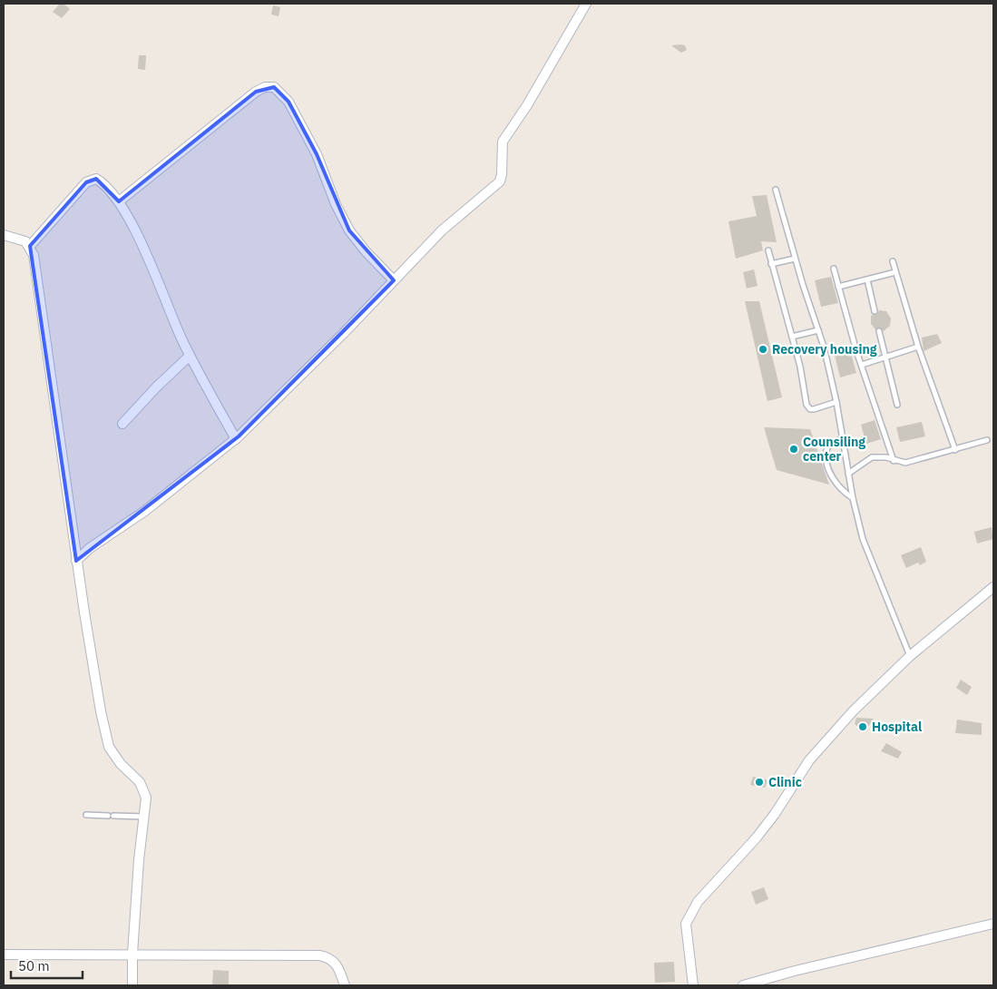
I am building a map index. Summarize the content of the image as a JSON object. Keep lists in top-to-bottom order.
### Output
{
  "places": [
    "Recovery housing",
    "Counsiling center",
    "Hospital",
    "Clinic"
  ],
  "scale_bar": "50 m"
}
